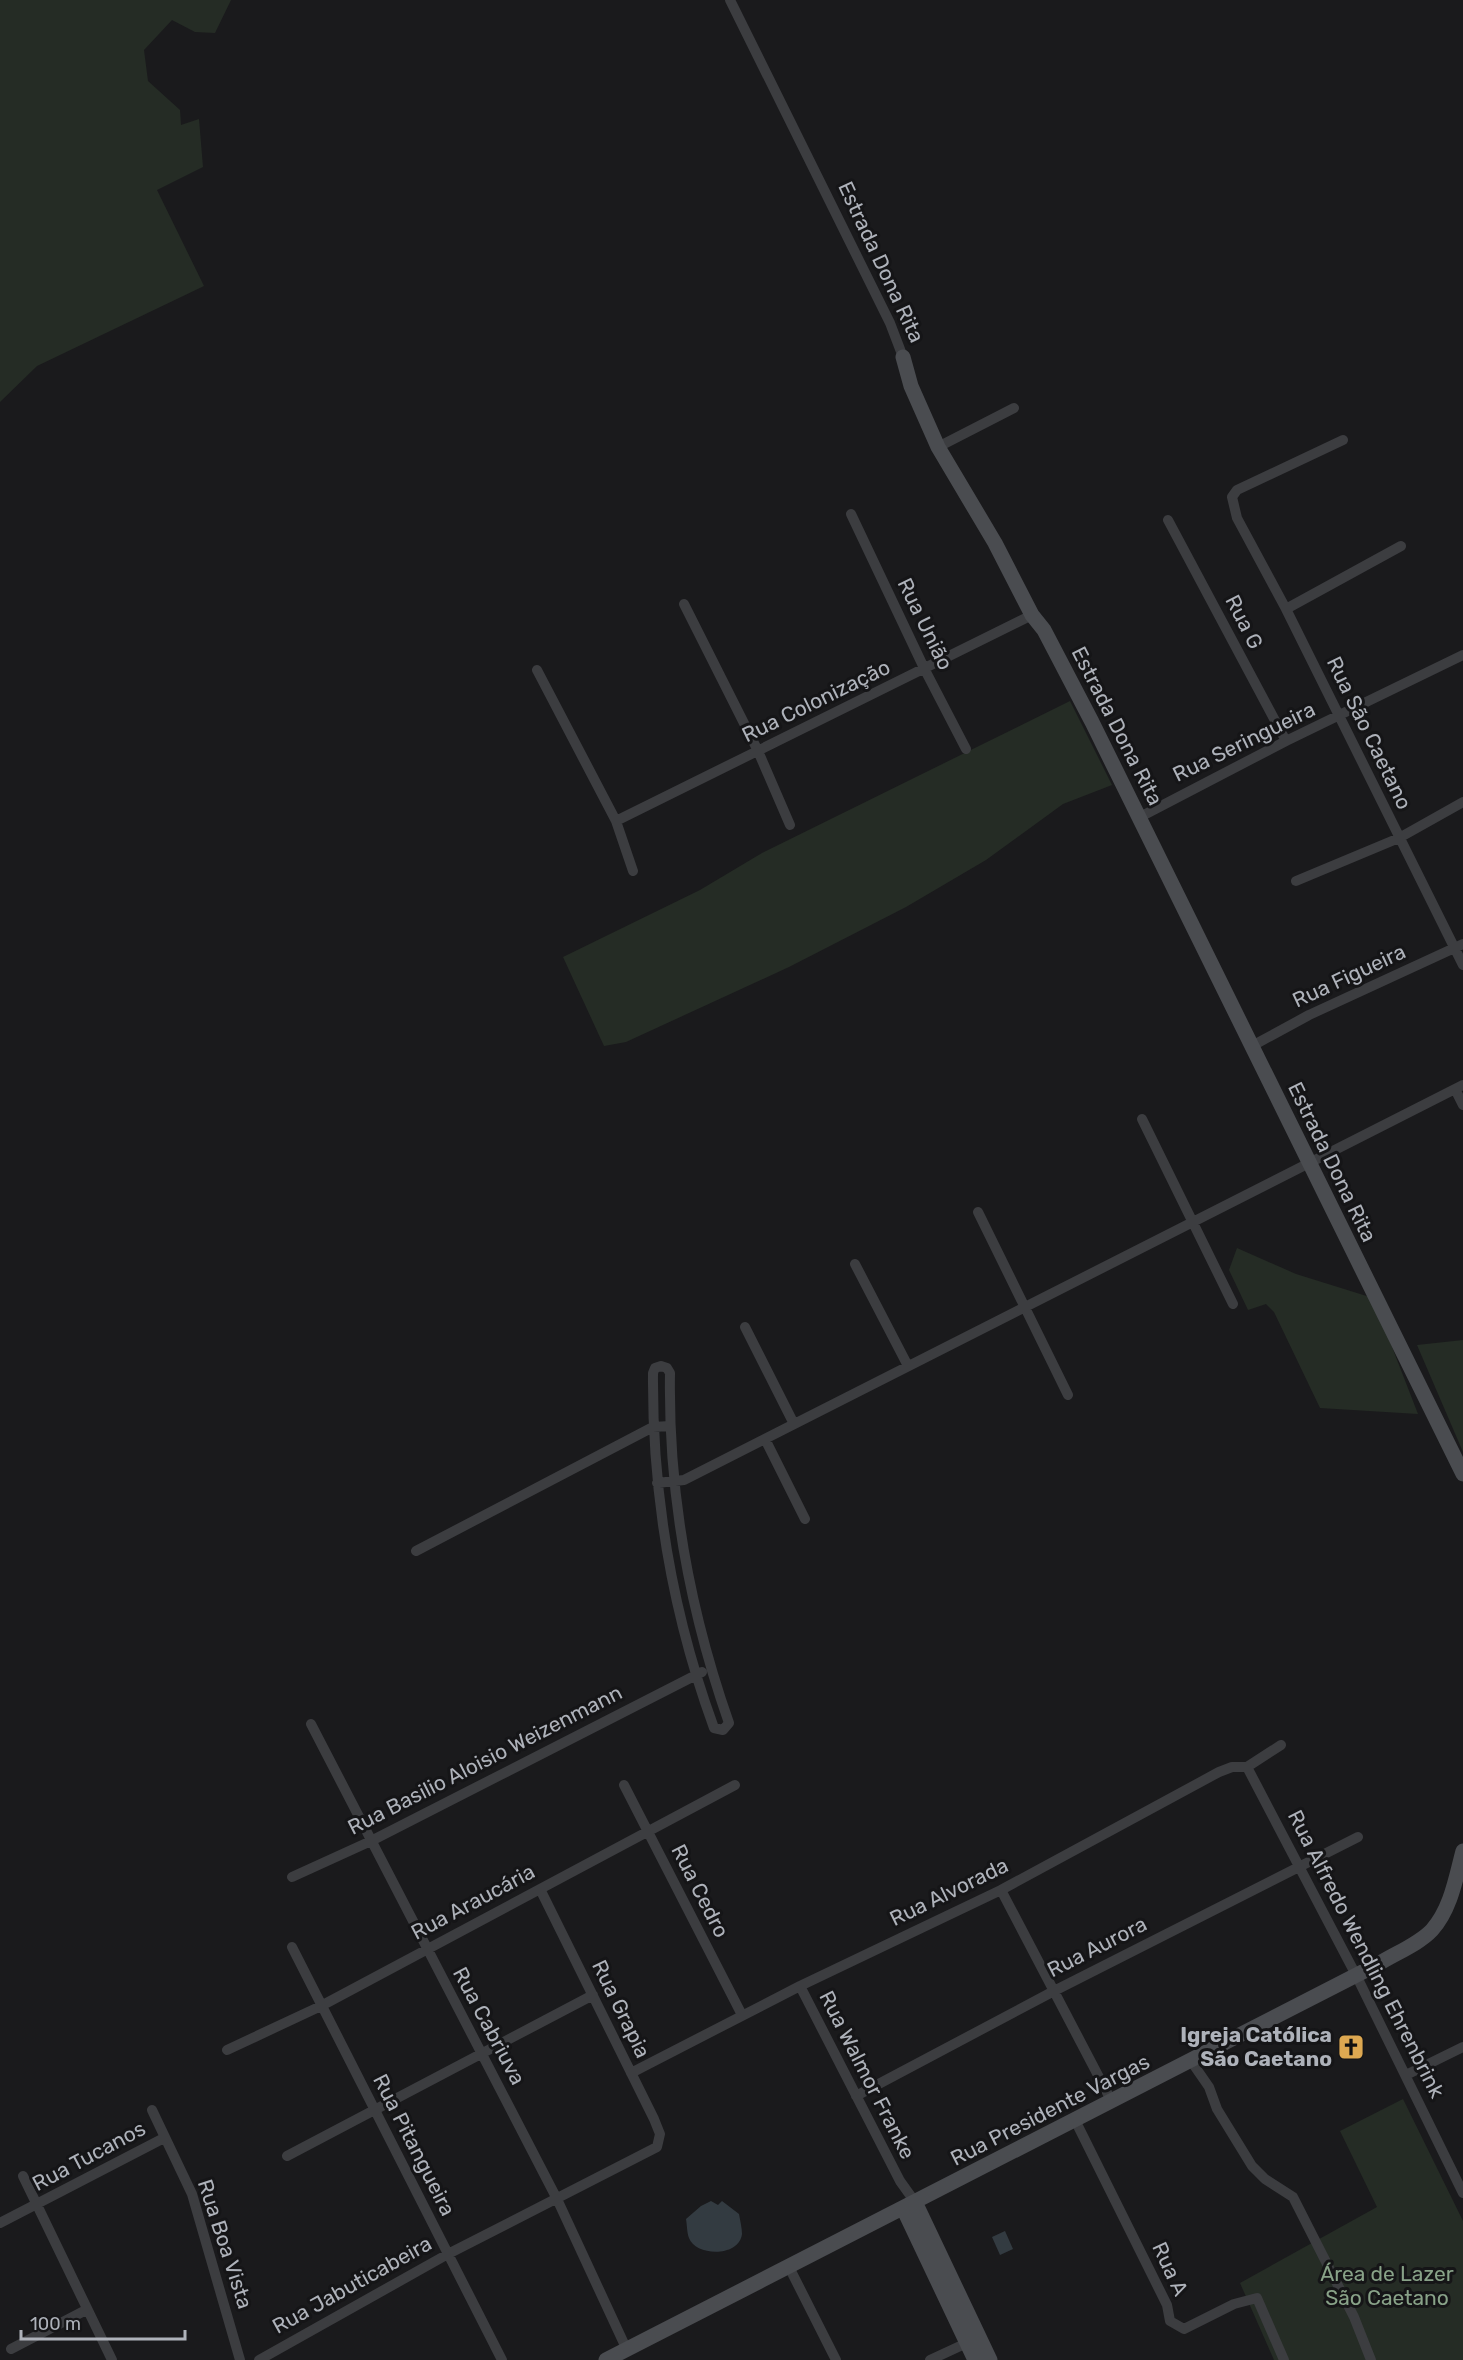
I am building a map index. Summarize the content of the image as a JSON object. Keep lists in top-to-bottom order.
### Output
{
  "streets": {
    "street": [
      "Estrada Dona Rita",
      "Rua G",
      "Rua União",
      "Rua Colonização",
      "Rua São Caetano",
      "Rua Seringueira",
      "Rua Figueira",
      "Rua Basilio Aloisio Weizenmann",
      "Rua Cedro",
      "Rua Alvorada",
      "Rua Araucária",
      "Rua Aurora",
      "Rua Alfredo Wendling Ehrenbrink",
      "Rua Grapia",
      "Rua Cabriuva",
      "Rua Walmor Franke",
      "Rua Presidente Vargas",
      "Rua Pitangueira",
      "Rua Tucanos",
      "Rua Boa Vista",
      "Rua A",
      "Rua Jabuticabeira"
    ]
  },
  "crossings": [
    ["Estrada Dona Rita", "Rua Colonização"],
    ["Estrada Dona Rita", "Rua Seringueira"],
    ["Estrada Dona Rita", "Rua Figueira"],
    ["Rua G", "Rua Seringueira"],
    ["Rua União", "Rua Colonização"],
    ["Rua São Caetano", "Rua Seringueira"],
    ["Rua São Caetano", "Rua Figueira"],
    ["Rua Basilio Aloisio Weizenmann", "Rua Cabriuva"],
    ["Rua Cedro", "Rua Alvorada"],
    ["Rua Cedro", "Rua Araucária"],
    ["Rua Alvorada", "Rua Alfredo Wendling Ehrenbrink"],
    ["Rua Alvorada", "Rua Grapia"],
    ["Rua Alvorada", "Rua Walmor Franke"],
    ["Rua Araucária", "Rua Grapia"],
    ["Rua Araucária", "Rua Cabriuva"],
    ["Rua Araucária", "Rua Pitangueira"],
    ["Rua Aurora", "Rua Alfredo Wendling Ehrenbrink"],
    ["Rua Aurora", "Rua Walmor Franke"],
    ["Rua Alfredo Wendling Ehrenbrink", "Rua Presidente Vargas"],
    ["Rua Grapia", "Rua Jabuticabeira"],
    ["Rua Cabriuva", "Rua Presidente Vargas"],
    ["Rua Cabriuva", "Rua Jabuticabeira"],
    ["Rua Walmor Franke", "Rua Presidente Vargas"],
    ["Rua Presidente Vargas", "Rua A"],
    ["Rua Pitangueira", "Rua Jabuticabeira"],
    ["Rua Tucanos", "Rua Boa Vista"]
  ],
  "parks": ["Área de Lazer São Caetano"],
  "places": {
    "church": ["Igreja Católica São Caetano"]
  },
  "scale_bar": "100 m"
}
